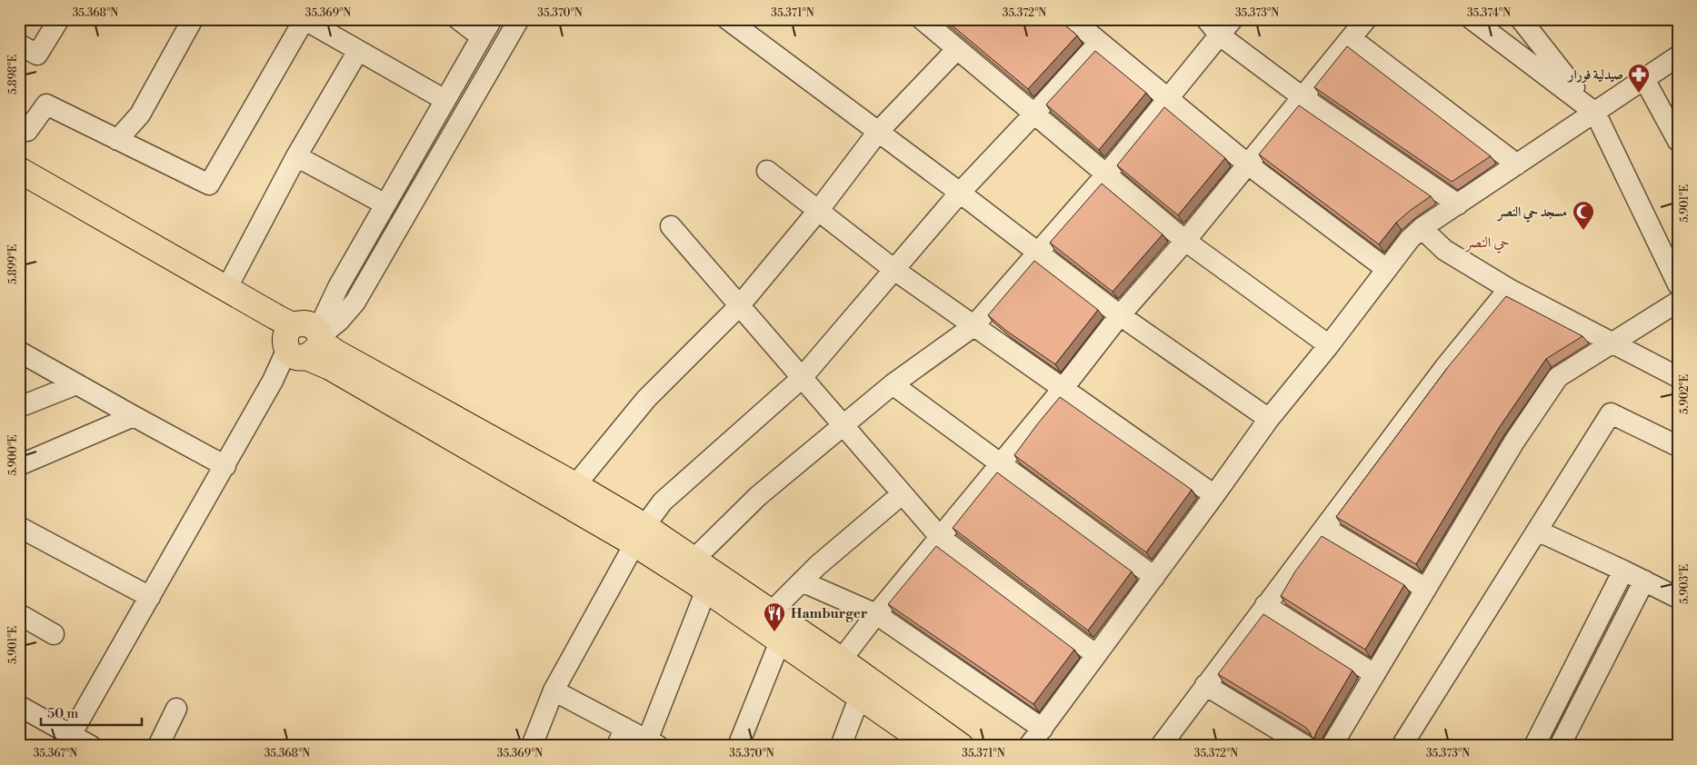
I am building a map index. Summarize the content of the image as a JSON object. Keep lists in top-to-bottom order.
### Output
{
  "districts": ["حي النصر"],
  "places": {
    "pharmacy": ["صيدلية فورار"],
    "mosque": ["مسجد حي النصر"],
    "restaurant": ["Hamburger"]
  },
  "scale_bar": "50 m",
  "coordinates": [
    "35.368°N",
    "35.369°N",
    "35.370°N",
    "35.371°N",
    "35.372°N",
    "35.373°N",
    "35.374°N",
    "5.898°E",
    "5.901°E",
    "5.899°E",
    "5.902°E",
    "5.900°E",
    "5.903°E",
    "35.367°N"
  ]
}
